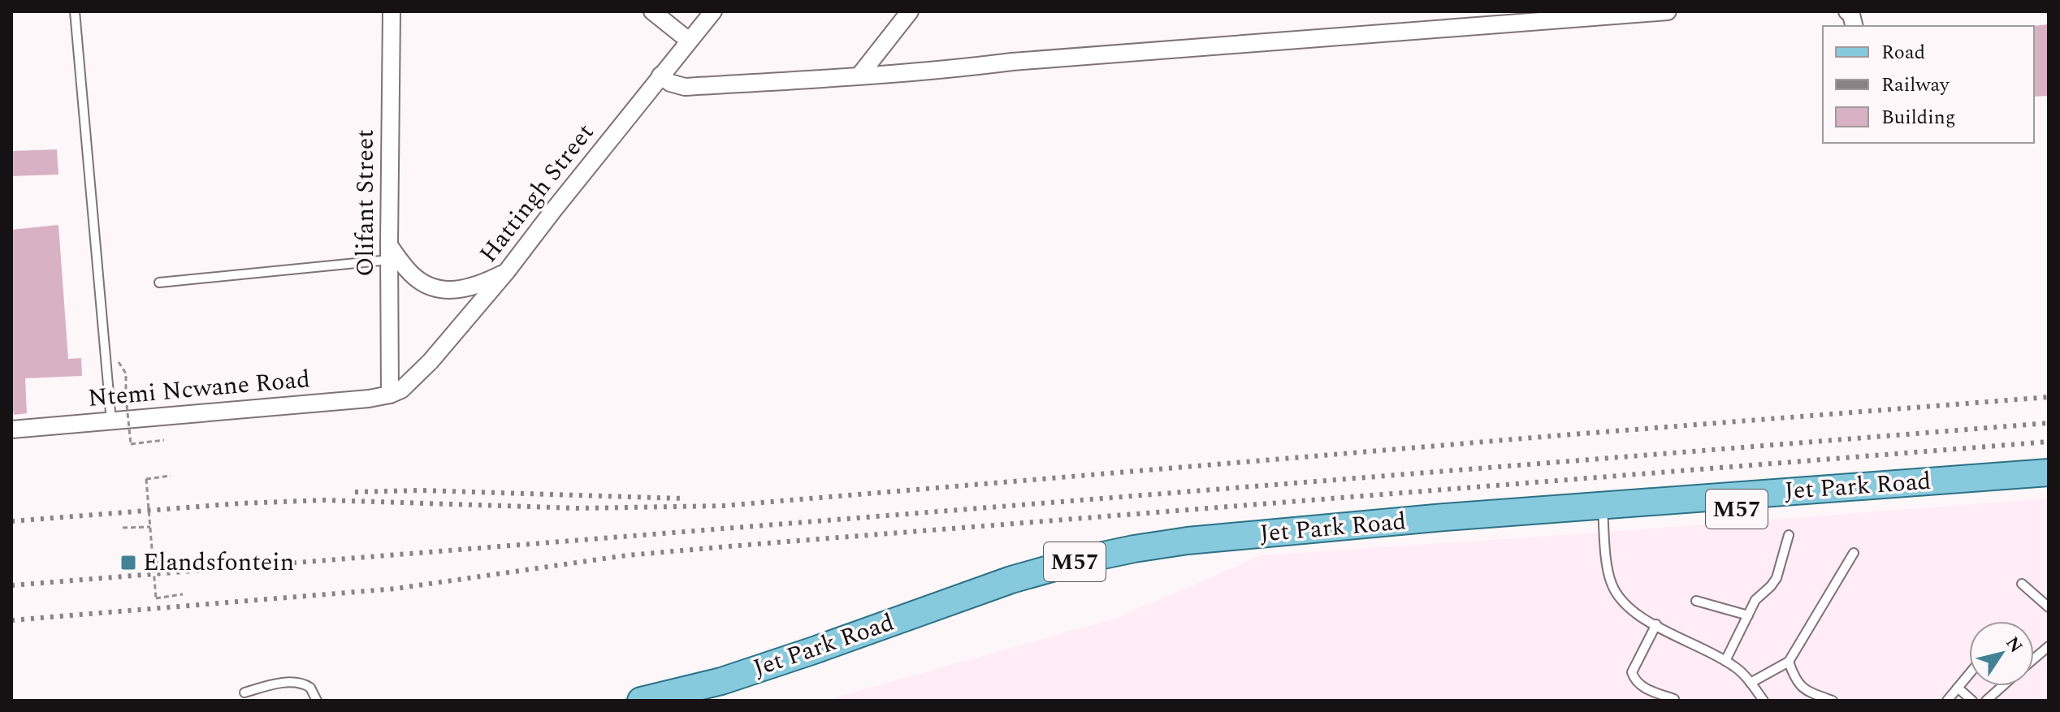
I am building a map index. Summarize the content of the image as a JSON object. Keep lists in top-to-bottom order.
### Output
{
  "streets": {
    "main road": ["Jet Park Road", "M57"],
    "street": ["Hattingh Street", "Olifant Street", "Ntemi Ncwane Road"]
  },
  "crossings": [
    ["Hattingh Street", "Olifant Street"],
    ["Hattingh Street", "Ntemi Ncwane Road"],
    ["Olifant Street", "Ntemi Ncwane Road"]
  ],
  "places": {
    "transit": ["Elandsfontein"]
  },
  "legend": ["Road", "Railway", "Building"],
  "north": "top right"
}
